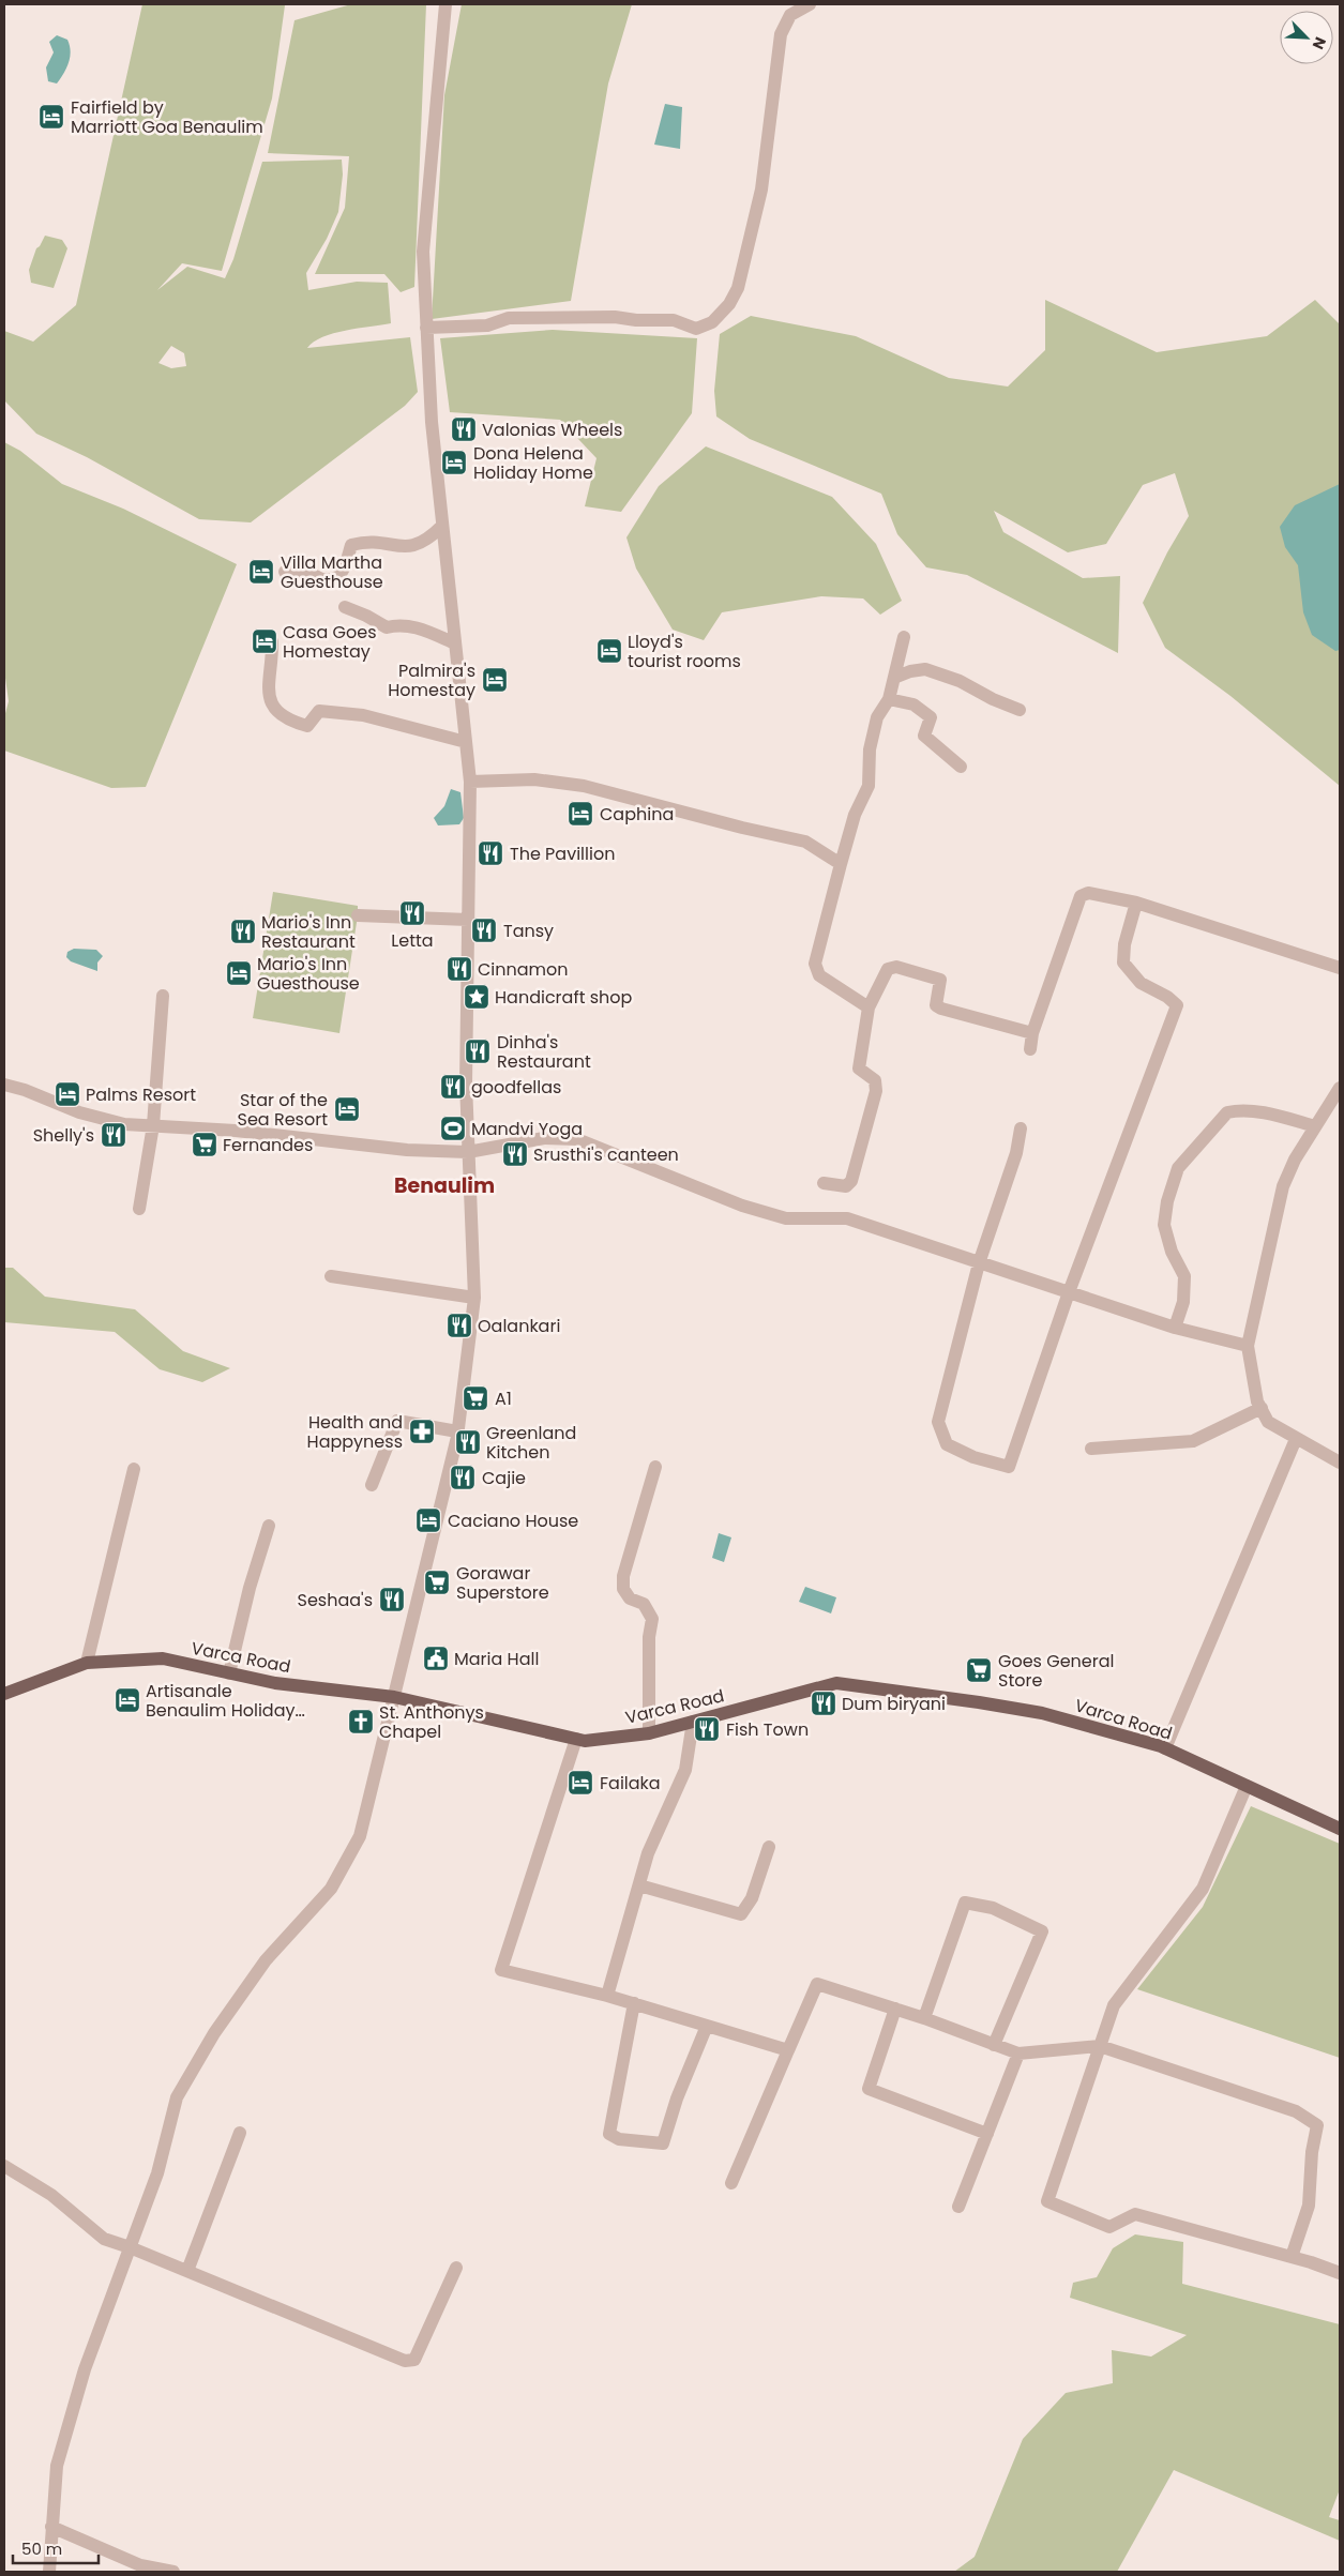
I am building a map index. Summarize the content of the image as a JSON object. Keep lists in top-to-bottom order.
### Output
{
  "streets": {
    "main road": ["Varca Road"]
  },
  "districts": ["Benaulim"],
  "places": {
    "hotel": [
      "Fairfield by Marriott Goa Benaulim",
      "Dona Helena Holiday Home",
      "Villa Martha Guesthouse",
      "Casa Goes Homestay",
      "Lloyd's tourist rooms",
      "Palmira's Homestay",
      "Caphina",
      "Mario's Inn Guesthouse",
      "Palms Resort",
      "Star of the Sea Resort",
      "Caciano House",
      "Artisanale Benaulim Holiday…",
      "Failaka"
    ],
    "restaurant": [
      "Valonias Wheels",
      "The Pavillion",
      "Letta",
      "Tansy",
      "Mario's Inn Restaurant",
      "Cinnamon",
      "Dinha's Restaurant",
      "goodfellas",
      "Shelly's",
      "Srusthi's canteen",
      "Oalankari",
      "Greenland Kitchen",
      "Cajie",
      "Seshaa's",
      "Dum biryani",
      "Fish Town"
    ],
    "place": ["Handicraft shop"],
    "sports": ["Mandvi Yoga"],
    "supermarket": [
      "Fernandes",
      "A1",
      "Gorawar Superstore",
      "Goes General Store"
    ],
    "pharmacy": ["Health and Happyness"],
    "public building": ["Maria Hall"],
    "church": ["St. Anthonys Chapel"]
  },
  "scale_bar": "50 m",
  "north": "bottom right"
}
